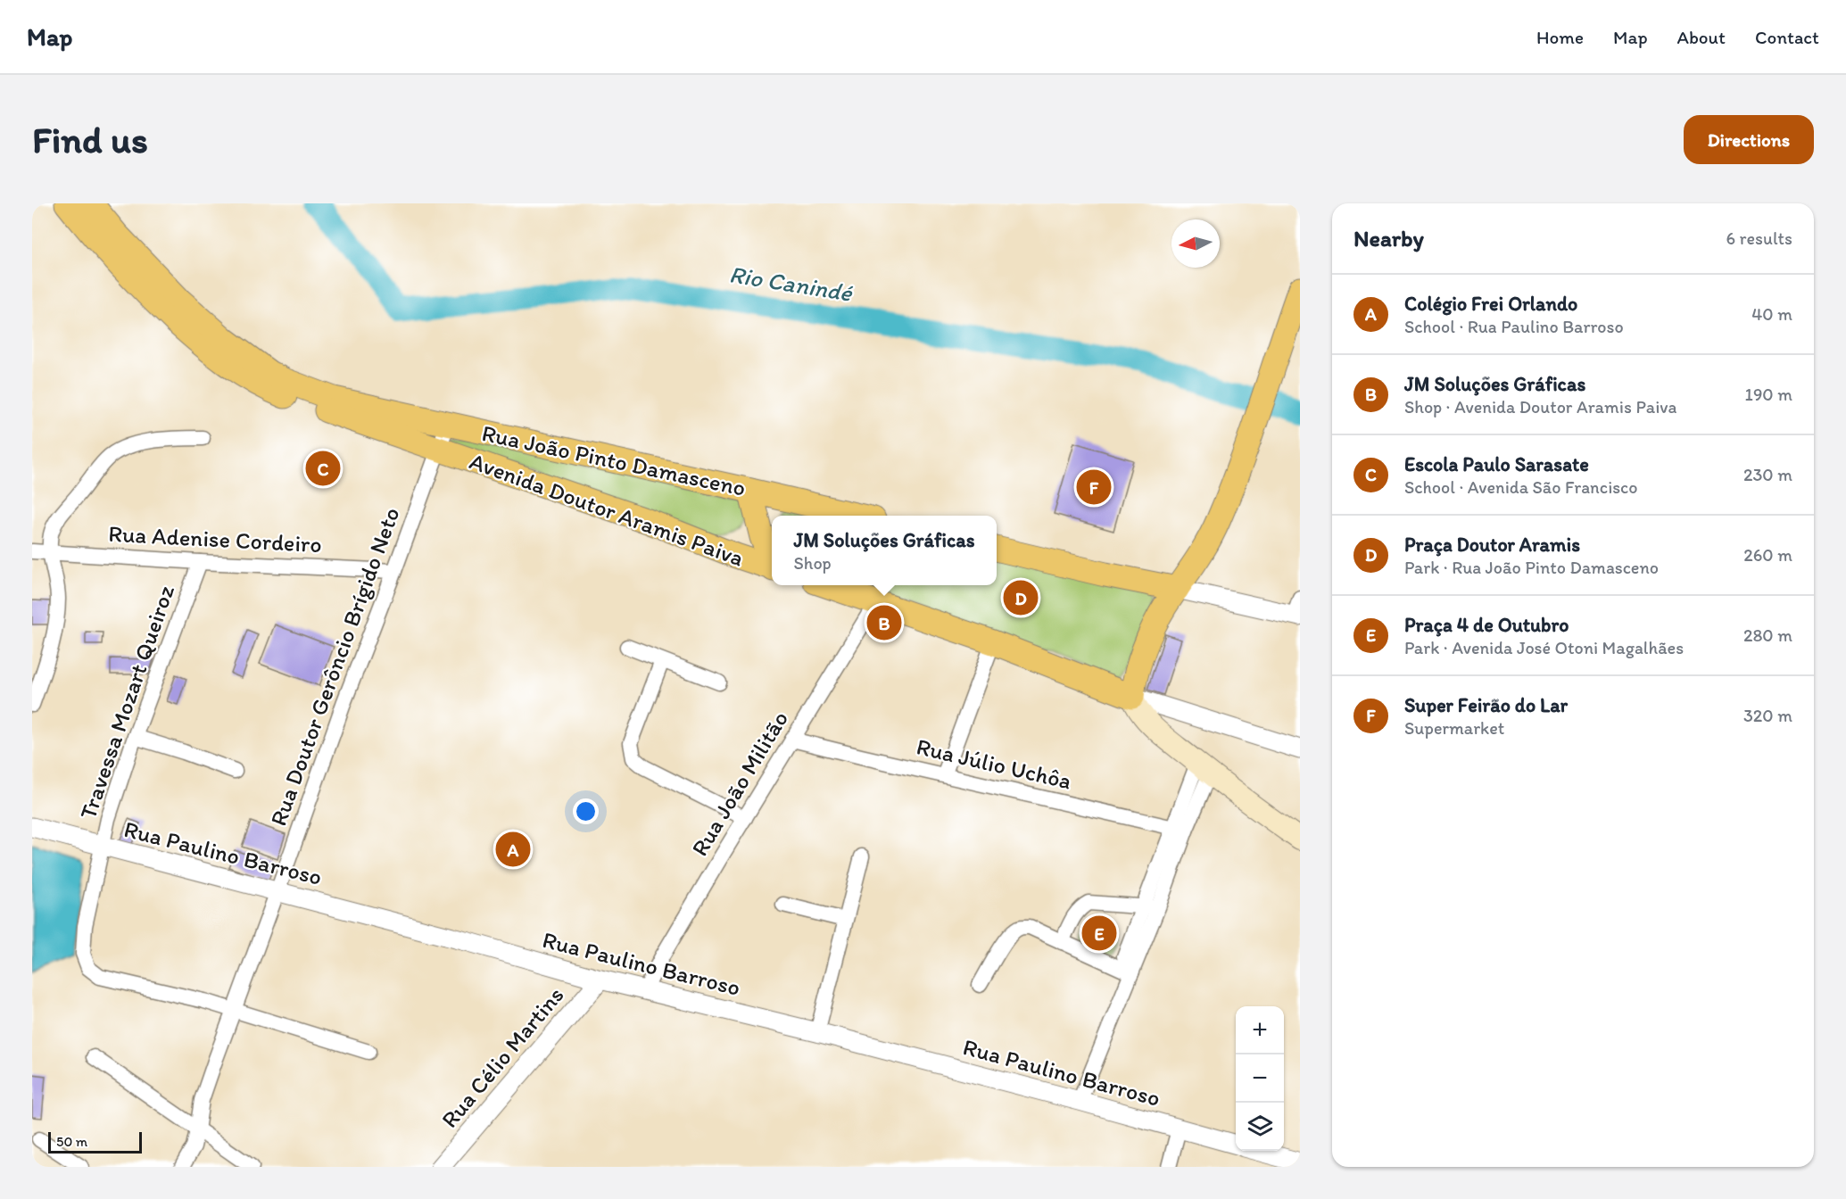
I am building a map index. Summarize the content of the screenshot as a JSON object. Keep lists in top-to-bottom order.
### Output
{
  "streets": {
    "main road": ["Rua João Pinto Damasceno", "Avenida Doutor Aramis Paiva"],
    "street": [
      "Rua Adenise Cordeiro",
      "Rua Doutor Gerôncio Brígido Neto",
      "Travessa Mozart Queiroz",
      "Rua Júlio Uchôa",
      "Rua João Militão",
      "Rua Paulino Barroso",
      "Rua Célio Martins"
    ]
  },
  "crossings": [
    ["Rua João Pinto Damasceno", "Rua Doutor Gerôncio Brígido Neto"],
    ["Avenida Doutor Aramis Paiva", "Rua Doutor Gerôncio Brígido Neto"],
    ["Rua Adenise Cordeiro", "Rua Doutor Gerôncio Brígido Neto"],
    ["Rua Adenise Cordeiro", "Travessa Mozart Queiroz"],
    ["Rua Doutor Gerôncio Brígido Neto", "Travessa Mozart Queiroz"],
    ["Rua Doutor Gerôncio Brígido Neto", "Rua Paulino Barroso"],
    ["Travessa Mozart Queiroz", "Rua Paulino Barroso"],
    ["Rua Júlio Uchôa", "Rua João Militão"],
    ["Rua João Militão", "Rua Paulino Barroso"],
    ["Rua Paulino Barroso", "Rua Célio Martins"]
  ],
  "water": ["Rio Canindé"],
  "scale_bar": "50 m",
  "north": "left",
  "page": {
    "header": "Map",
    "nav": [
      "Home",
      "Map",
      "About",
      "Contact"
    ],
    "buttons": "Directions",
    "title": "Find us",
    "heading": ["Nearby", "6 results"],
    "list": [
      {
        "mark": "A",
        "name": "Colégio Frei Orlando",
        "note": "School · Rua Paulino Barroso",
        "value": "40 m"
      },
      {
        "mark": "B",
        "name": "JM Soluções Gráficas",
        "note": "Shop · Avenida Doutor Aramis Paiva",
        "value": "190 m"
      },
      {
        "mark": "C",
        "name": "Escola Paulo Sarasate",
        "note": "School · Avenida São Francisco",
        "value": "230 m"
      },
      {
        "mark": "D",
        "name": "Praça Doutor Aramis",
        "note": "Park · Rua João Pinto Damasceno",
        "value": "260 m"
      },
      {
        "mark": "E",
        "name": "Praça 4 de Outubro",
        "note": "Park · Avenida José Otoni Magalhães",
        "value": "280 m"
      },
      {
        "mark": "F",
        "name": "Super Feirão do Lar",
        "note": "Supermarket",
        "value": "320 m"
      }
    ],
    "pins": [
      "C",
      "F",
      "D",
      "B",
      "A",
      "E"
    ],
    "popup": ["JM Soluções Gráficas", "Shop"],
    "map_buttons": ["+", "−"],
    "scale": "50 m"
  }
}
